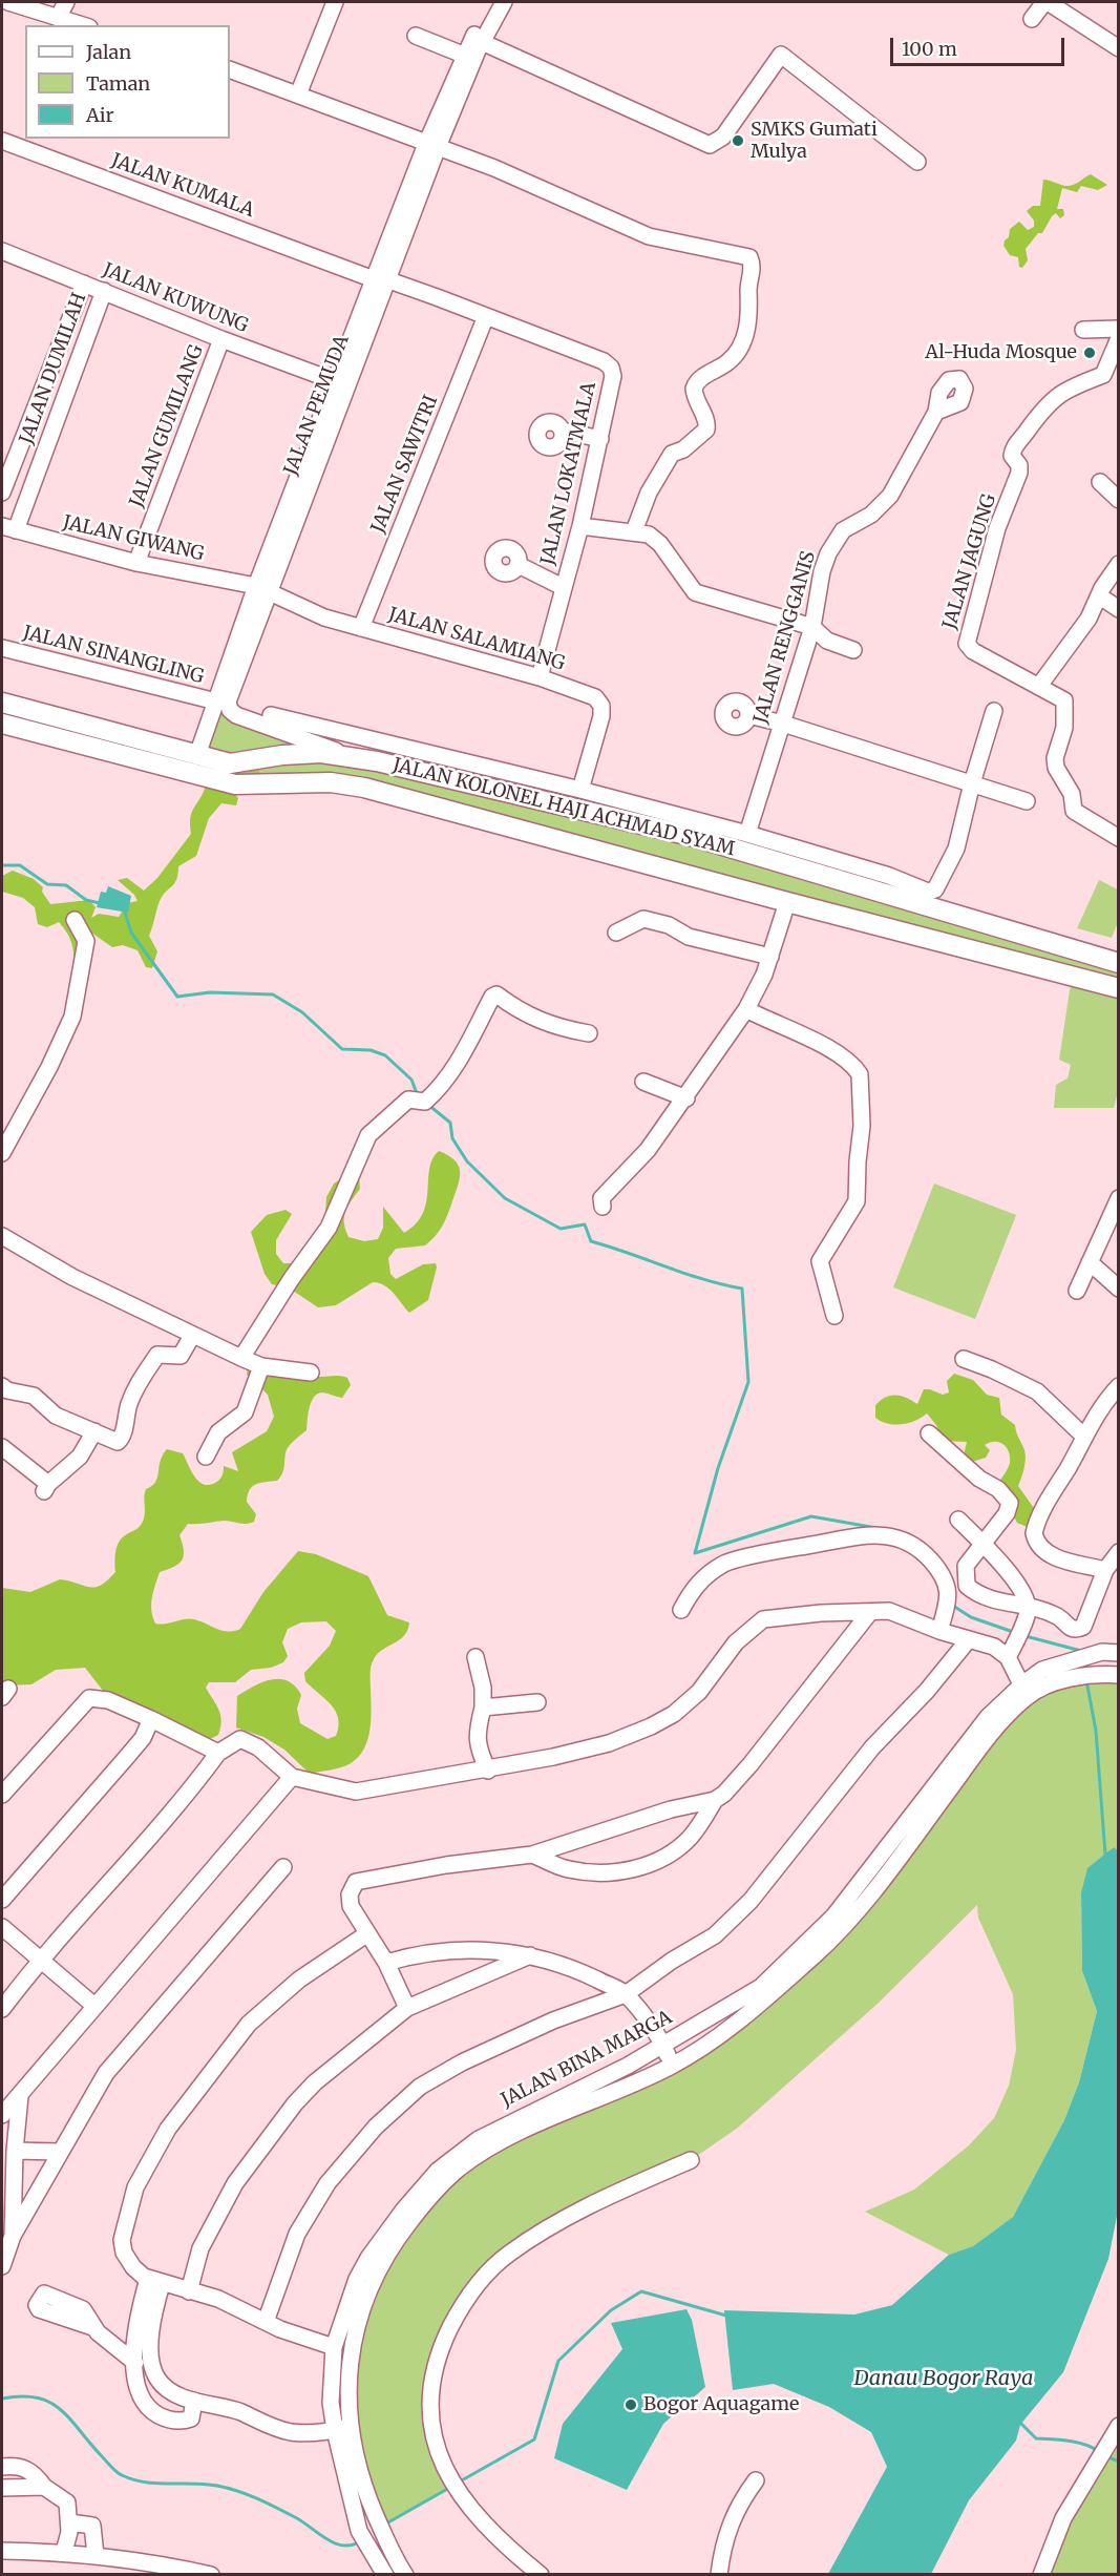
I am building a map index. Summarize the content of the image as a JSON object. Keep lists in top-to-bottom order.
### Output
{
  "streets": {
    "main road": ["JALAN KOLONEL HAJI ACHMAD SYAM"],
    "street": [
      "JALAN KUMALA",
      "JALAN KUWUNG",
      "JALAN DUMILAH",
      "JALAN PEMUDA",
      "JALAN GUMILANG",
      "JALAN SAWITRI",
      "JALAN LOKATMALA",
      "JALAN GIWANG",
      "JALAN JAGUNG",
      "JALAN RENGGANIS",
      "JALAN SALAMIANG",
      "JALAN SINANGLING",
      "JALAN BINA MARGA"
    ]
  },
  "crossings": [
    ["JALAN KUMALA", "JALAN LOKATMALA"],
    ["JALAN KUWUNG", "JALAN DUMILAH"],
    ["JALAN KUWUNG", "JALAN PEMUDA"],
    ["JALAN KUWUNG", "JALAN GUMILANG"],
    ["JALAN DUMILAH", "JALAN GIWANG"],
    ["JALAN PEMUDA", "JALAN LOKATMALA"],
    ["JALAN PEMUDA", "JALAN GIWANG"],
    ["JALAN PEMUDA", "JALAN SALAMIANG"],
    ["JALAN PEMUDA", "JALAN SINANGLING"],
    ["JALAN PEMUDA", "JALAN KOLONEL HAJI ACHMAD SYAM"],
    ["JALAN GUMILANG", "JALAN GIWANG"],
    ["JALAN SAWITRI", "JALAN LOKATMALA"],
    ["JALAN SAWITRI", "JALAN SALAMIANG"],
    ["JALAN LOKATMALA", "JALAN SALAMIANG"],
    ["JALAN GIWANG", "JALAN SALAMIANG"]
  ],
  "water": ["Danau Bogor Raya"],
  "places": ["SMKS Gumati Mulya", "Al-Huda Mosque", "Bogor Aquagame"],
  "legend": ["Jalan", "Taman", "Air"],
  "scale_bar": "100 m"
}
